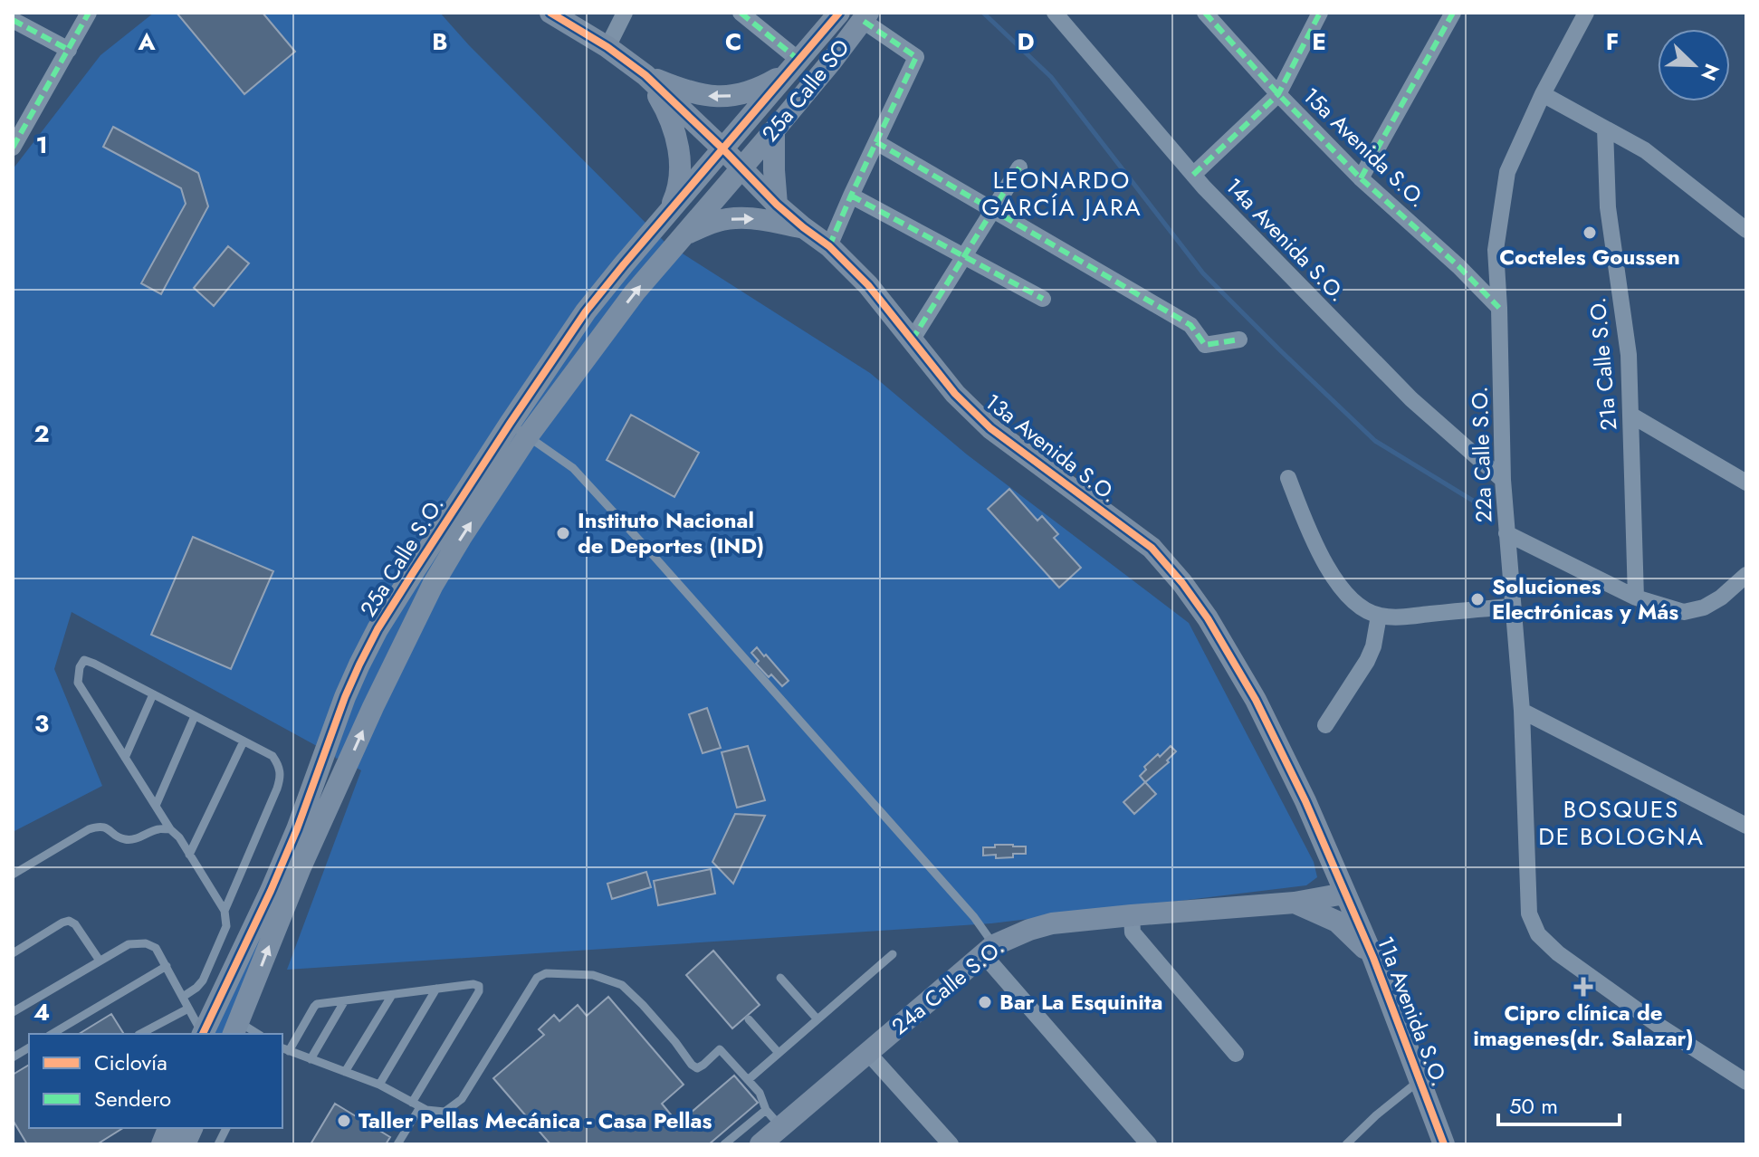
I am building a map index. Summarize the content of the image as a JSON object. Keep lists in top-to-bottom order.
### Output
{
  "streets": {
    "street": [
      "25a Calle SO",
      "15a Avenida S.O.",
      "14a Avenida S.O.",
      "21a Calle S.O.",
      "13a Avenida S.O.",
      "22a Calle S.O.",
      "25a Calle S.O.",
      "24a Calle S.O.",
      "11a Avenida S.O."
    ]
  },
  "crossings": [
    ["25a Calle SO", "13a Avenida S.O."],
    ["25a Calle SO", "25a Calle S.O."],
    ["15a Avenida S.O.", "22a Calle S.O."],
    ["14a Avenida S.O.", "22a Calle S.O."],
    ["13a Avenida S.O.", "25a Calle S.O."],
    ["13a Avenida S.O.", "24a Calle S.O."],
    ["13a Avenida S.O.", "11a Avenida S.O."],
    ["24a Calle S.O.", "11a Avenida S.O."]
  ],
  "districts": ["LEONARDO GARCÍA JARA", "BOSQUES DE BOLOGNA"],
  "places": {
    "other": [
      "Cocteles Goussen",
      "Instituto Nacional de Deportes (IND)",
      "Soluciones Electrónicas y Más",
      "Bar La Esquinita",
      "Taller Pellas Mecánica - Casa Pellas"
    ],
    "health": ["Cipro clínica de imagenes(dr. Salazar)"]
  },
  "legend": ["Ciclovía", "Sendero"],
  "scale_bar": "50 m",
  "north": "bottom right",
  "grid": {
    "columns": [
      "A",
      "B",
      "C",
      "D",
      "E",
      "F"
    ],
    "rows": [
      "1",
      "2",
      "3",
      "4"
    ]
  }
}
